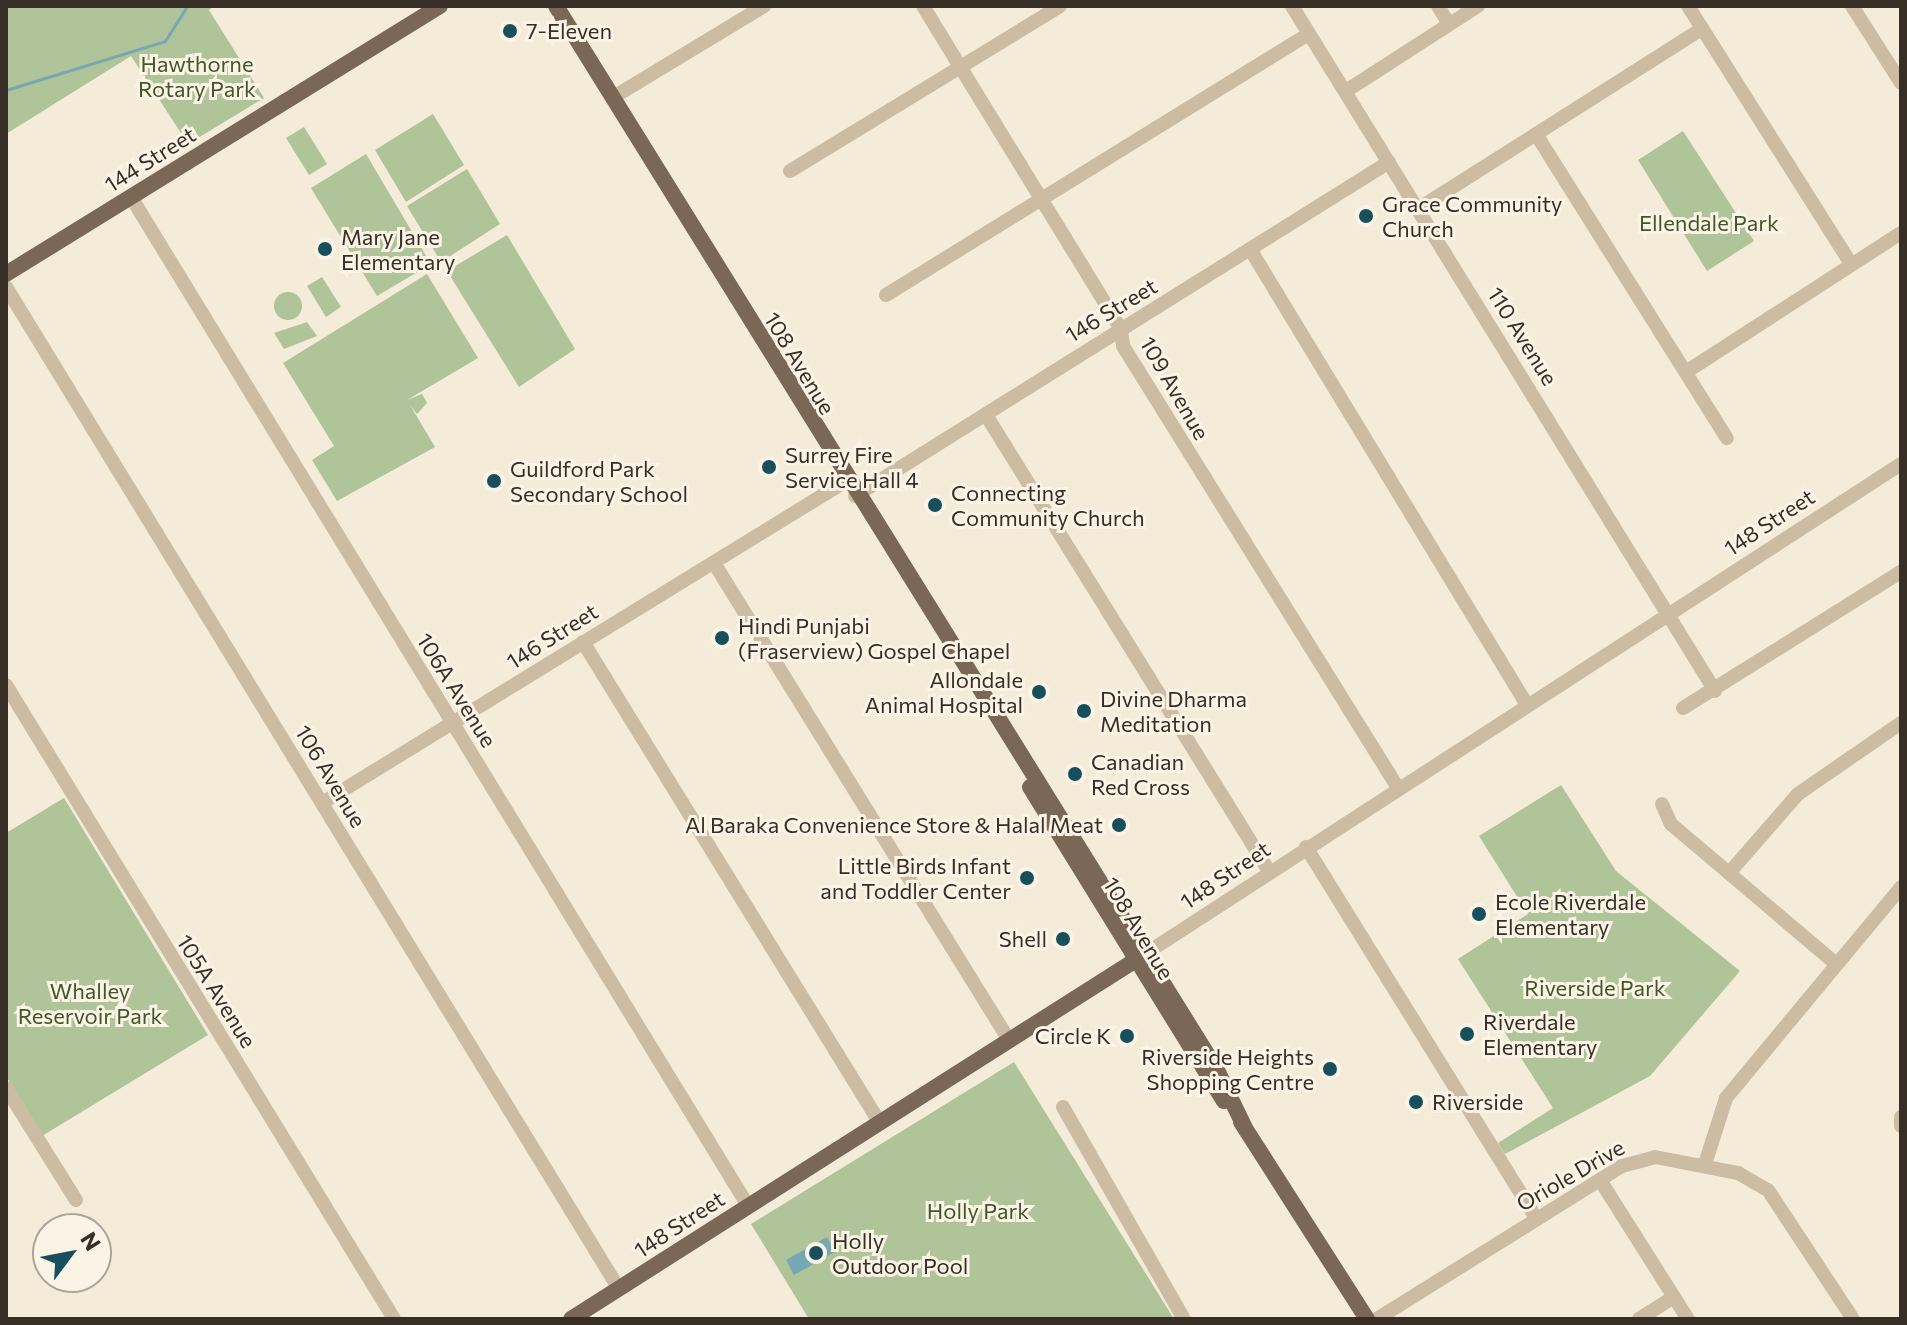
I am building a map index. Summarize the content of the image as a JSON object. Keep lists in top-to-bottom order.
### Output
{
  "streets": {
    "main road": ["144 Street", "108 Avenue", "148 Street"],
    "street": [
      "146 Street",
      "110 Avenue",
      "109 Avenue",
      "106A Avenue",
      "106 Avenue",
      "105A Avenue",
      "Oriole Drive"
    ]
  },
  "crossings": [
    ["144 Street", "106A Avenue"],
    ["146 Street", "110 Avenue"],
    ["146 Street", "108 Avenue"],
    ["146 Street", "109 Avenue"],
    ["146 Street", "106A Avenue"],
    ["146 Street", "106 Avenue"],
    ["110 Avenue", "148 Street"],
    ["108 Avenue", "148 Street"],
    ["109 Avenue", "148 Street"],
    ["148 Street", "106A Avenue"],
    ["148 Street", "106 Avenue"]
  ],
  "parks": [
    "Hawthorne Rotary Park",
    "Ellendale Park",
    "Riverside Park",
    "Whalley Reservoir Park",
    "Holly Park"
  ],
  "places": [
    "7-Eleven",
    "Grace Community Church",
    "Mary Jane Elementary",
    "Surrey Fire Service Hall 4",
    "Guildford Park Secondary School",
    "Connecting Community Church",
    "Hindi Punjabi (Fraserview) Gospel Chapel",
    "Allondale Animal Hospital",
    "Divine Dharma Meditation",
    "Canadian Red Cross",
    "Al Baraka Convenience Store & Halal Meat",
    "Little Birds Infant and Toddler Center",
    "Ecole Riverdale Elementary",
    "Shell",
    "Riverdale Elementary",
    "Circle K",
    "Riverside Heights Shopping Centre",
    "Riverside",
    "Holly Outdoor Pool"
  ],
  "north": "top right"
}
